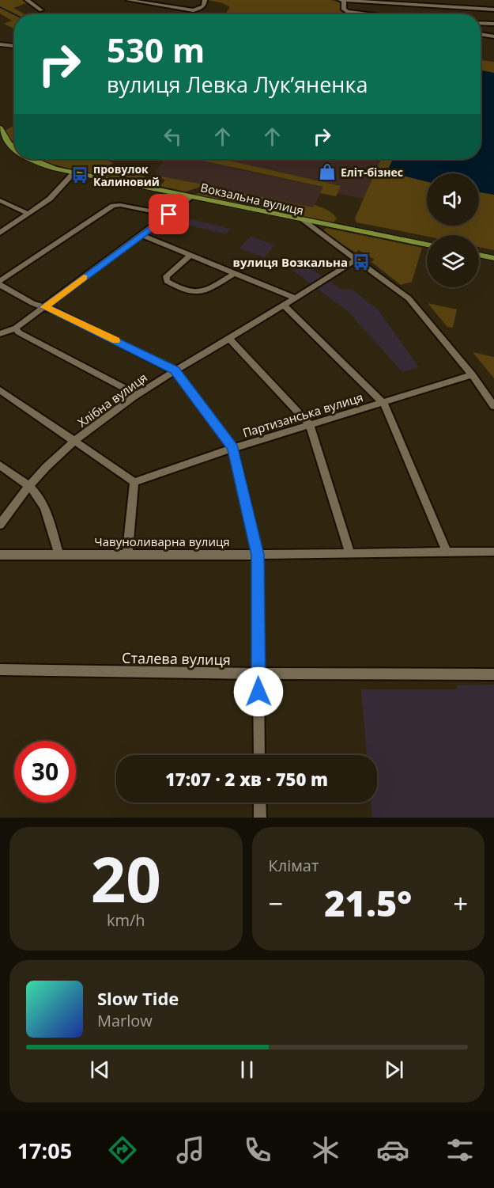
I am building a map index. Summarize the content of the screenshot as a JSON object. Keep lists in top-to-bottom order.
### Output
{
  "streets": {
    "main road": ["Вокзальна вулиця"],
    "street": [
      "Хлібна вулиця",
      "Партизанська вулиця",
      "Чавуноливарна вулиця",
      "Сталева вулиця"
    ]
  },
  "crossings": [
    ["Вокзальна вулиця", "Хлібна вулиця"],
    ["Вокзальна вулиця", "Партизанська вулиця"]
  ],
  "places": {
    "shop": ["Еліт-бізнес"],
    "bus stop": ["провулок Калиновий", "вулиця Возкальна"]
  },
  "page": {
    "turn": ["530 m", "вулиця Левка Лукʼяненка"],
    "limit": "30",
    "trip": "17:07 · 2 хв · 750 m",
    "tile": [
      ["20", "km/h"],
      "Клімат"
    ],
    "heat": ["−", "21.5°", "+"],
    "song": ["Slow Tide", "Marlow"],
    "tabs": "17:05"
  }
}
